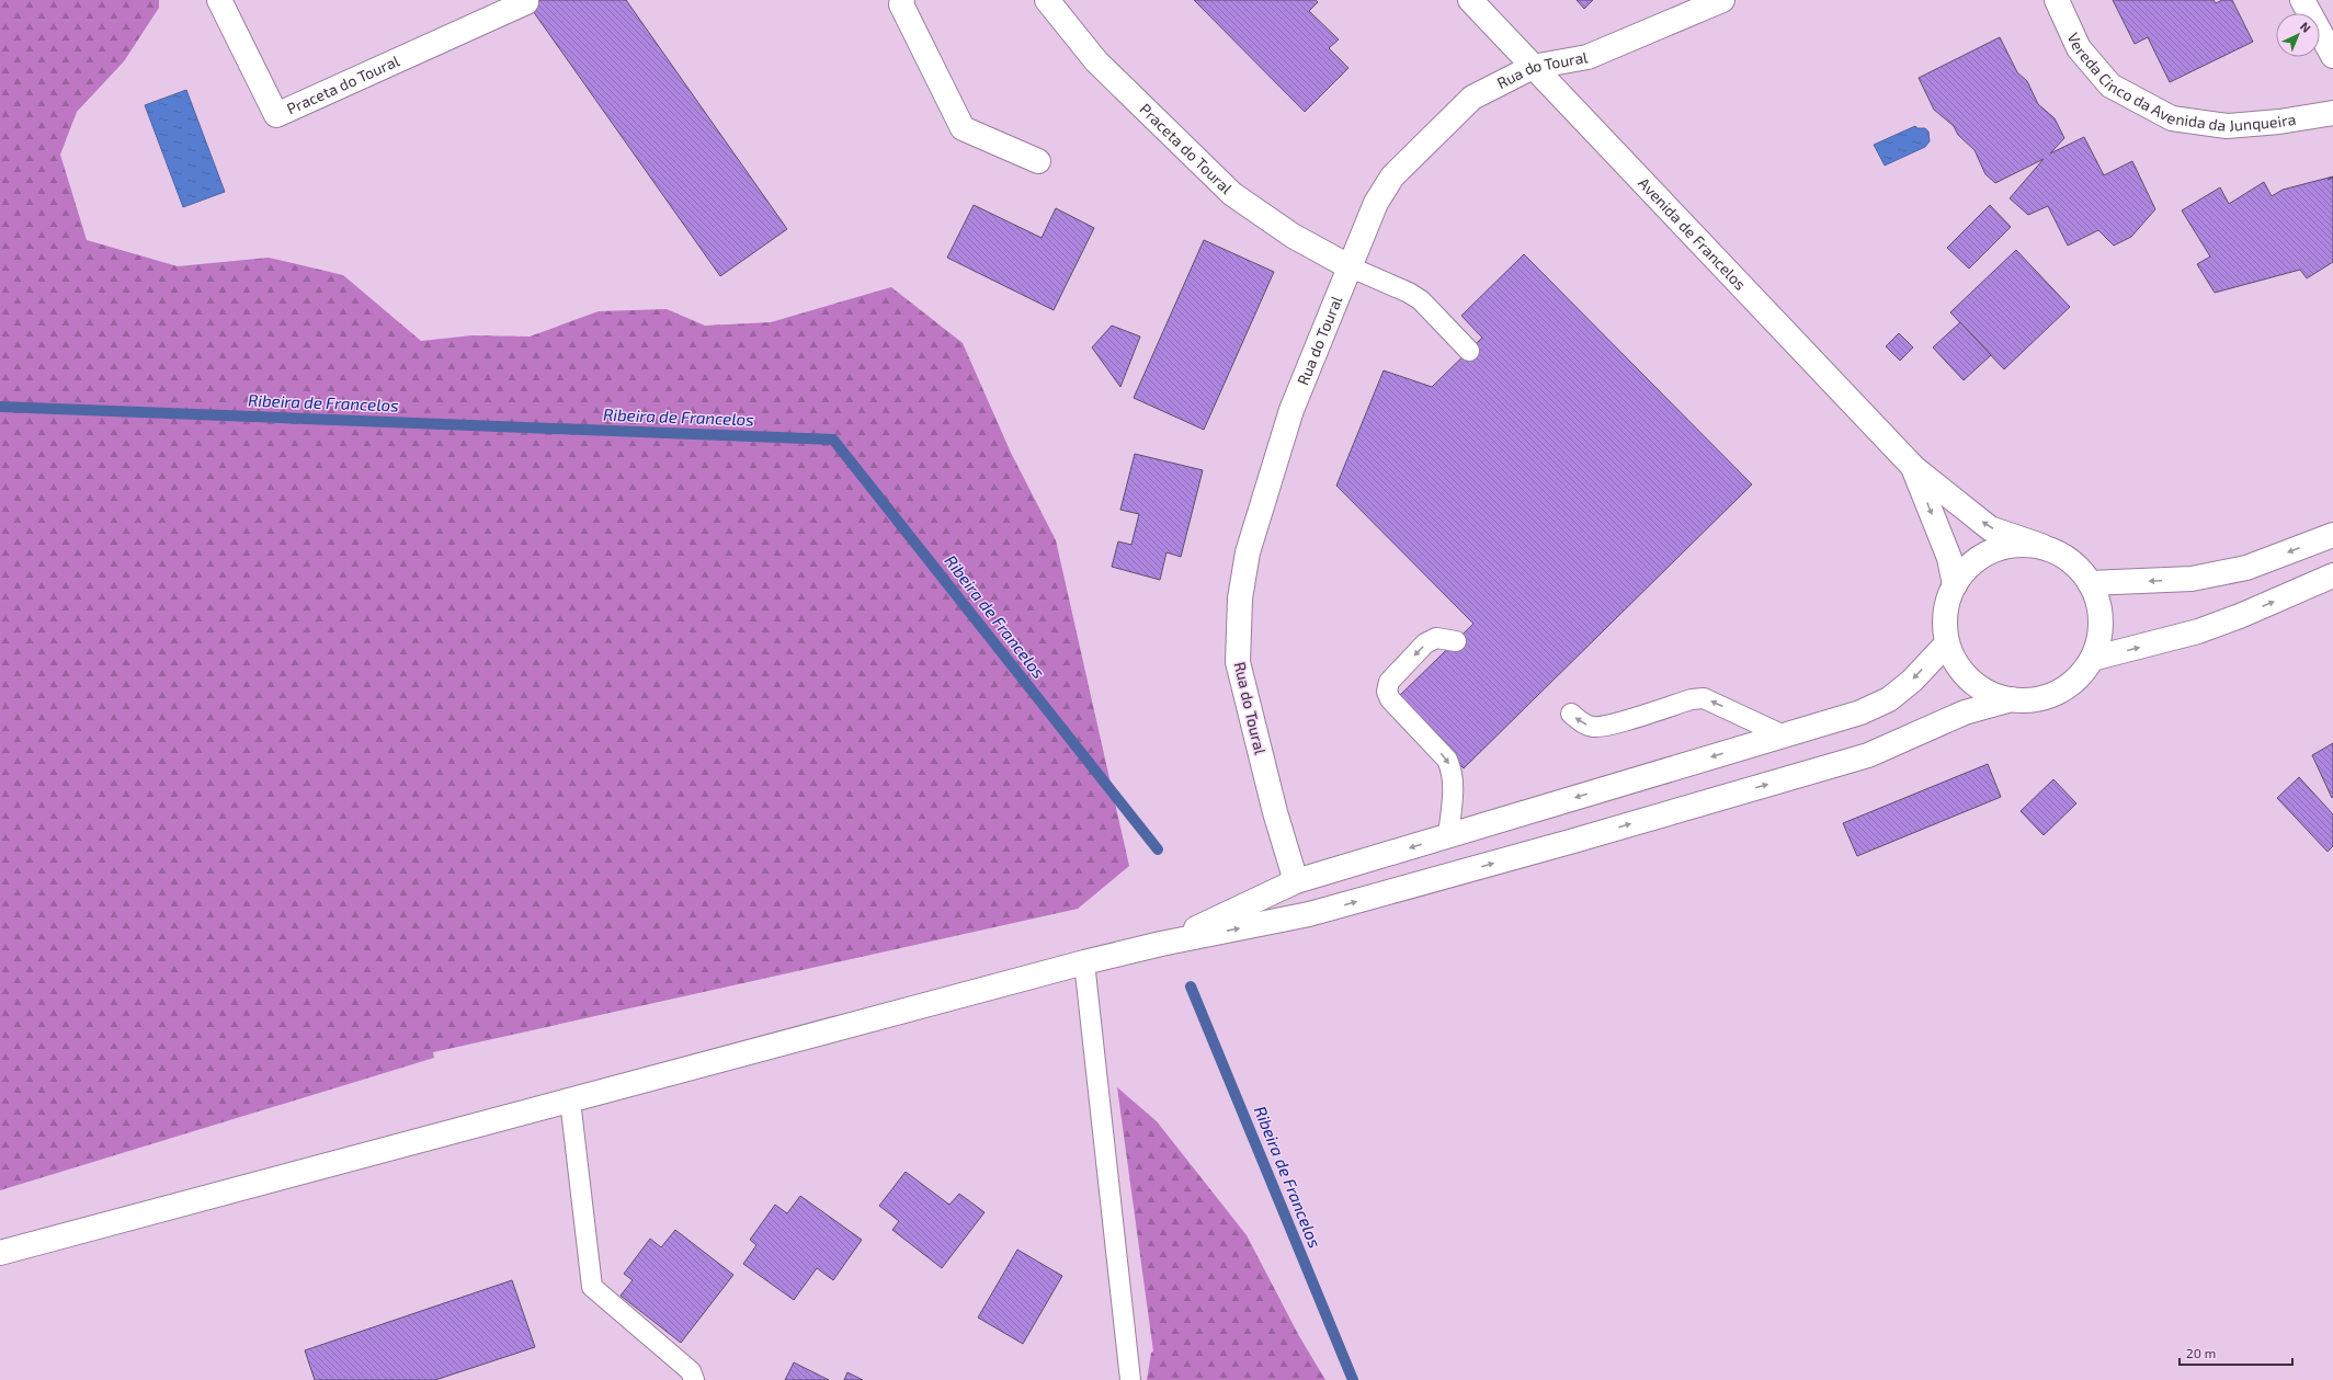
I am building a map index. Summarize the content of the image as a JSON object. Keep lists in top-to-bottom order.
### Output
{
  "streets": {
    "main road": [
      "Rua do Toural",
      "Vereda Cinco da Avenida da Junqueira",
      "Praceta do Toural",
      "Avenida de Francelos"
    ]
  },
  "crossings": [
    ["Rua do Toural", "Praceta do Toural"],
    ["Rua do Toural", "Avenida de Francelos"]
  ],
  "water": ["Ribeira de Francelos"],
  "scale_bar": "20 m",
  "north": "top right"
}
